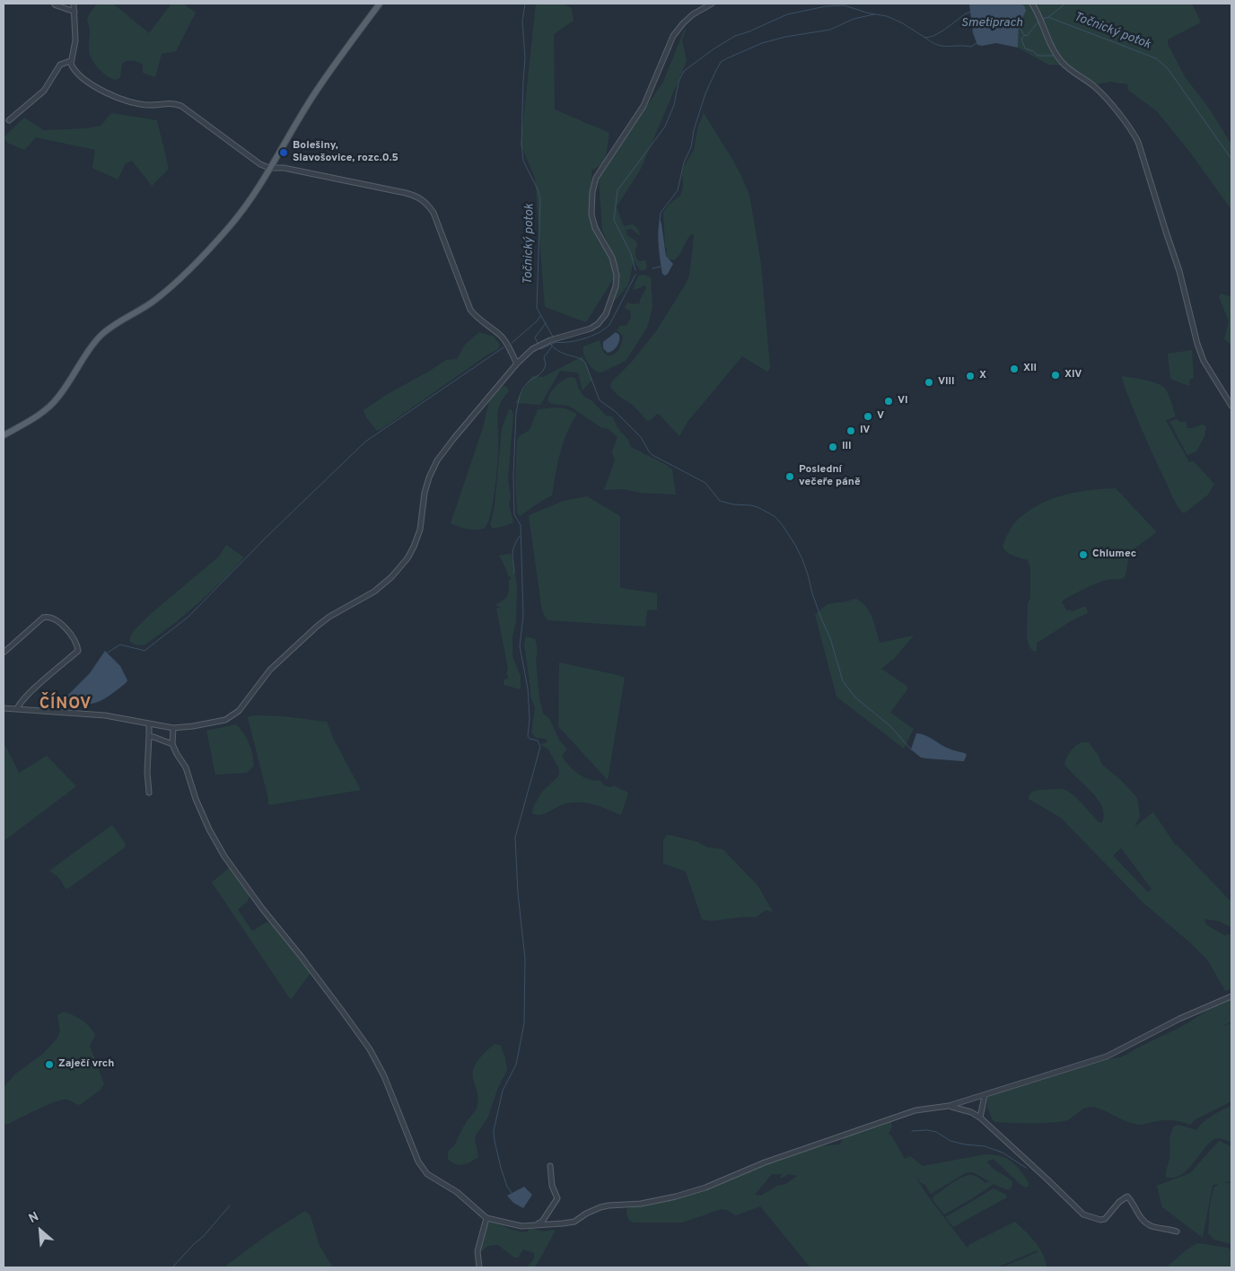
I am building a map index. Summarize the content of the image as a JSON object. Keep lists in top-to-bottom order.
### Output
{
  "districts": ["ČÍNOV"],
  "water": ["Smetiprach", "Točnický potok"],
  "places": [
    "Bolešiny, Slavošovice, rozc.0.5",
    "XII",
    "XIV",
    "X",
    "VIII",
    "VI",
    "V",
    "IV",
    "III",
    "Poslední večeře páně",
    "Chlumec",
    "Zaječí vrch"
  ],
  "north": "top left"
}
